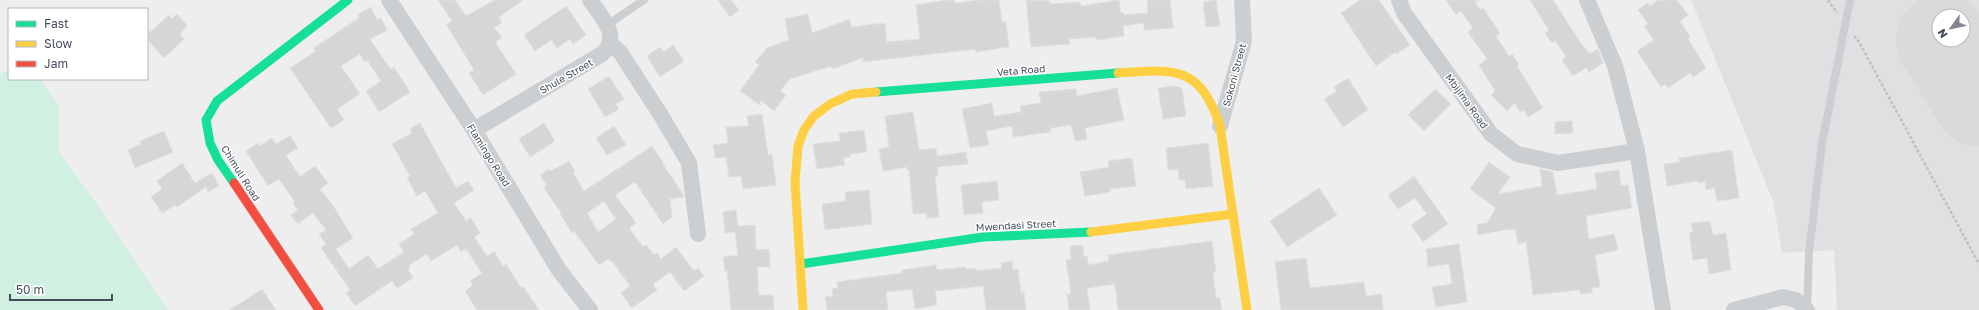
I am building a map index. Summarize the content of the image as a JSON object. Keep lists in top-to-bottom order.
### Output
{
  "streets": {
    "street": [
      "Veta Road",
      "Sokoni Street",
      "Shule Street",
      "Mbijima Road",
      "Flamingo Road",
      "Chimuli Road",
      "Mwendasi Street"
    ]
  },
  "crossings": [
    ["Veta Road", "Sokoni Street"],
    ["Veta Road", "Mwendasi Street"],
    ["Shule Street", "Flamingo Road"]
  ],
  "legend": ["Fast", "Slow", "Jam"],
  "scale_bar": "50 m",
  "north": "bottom left"
}
